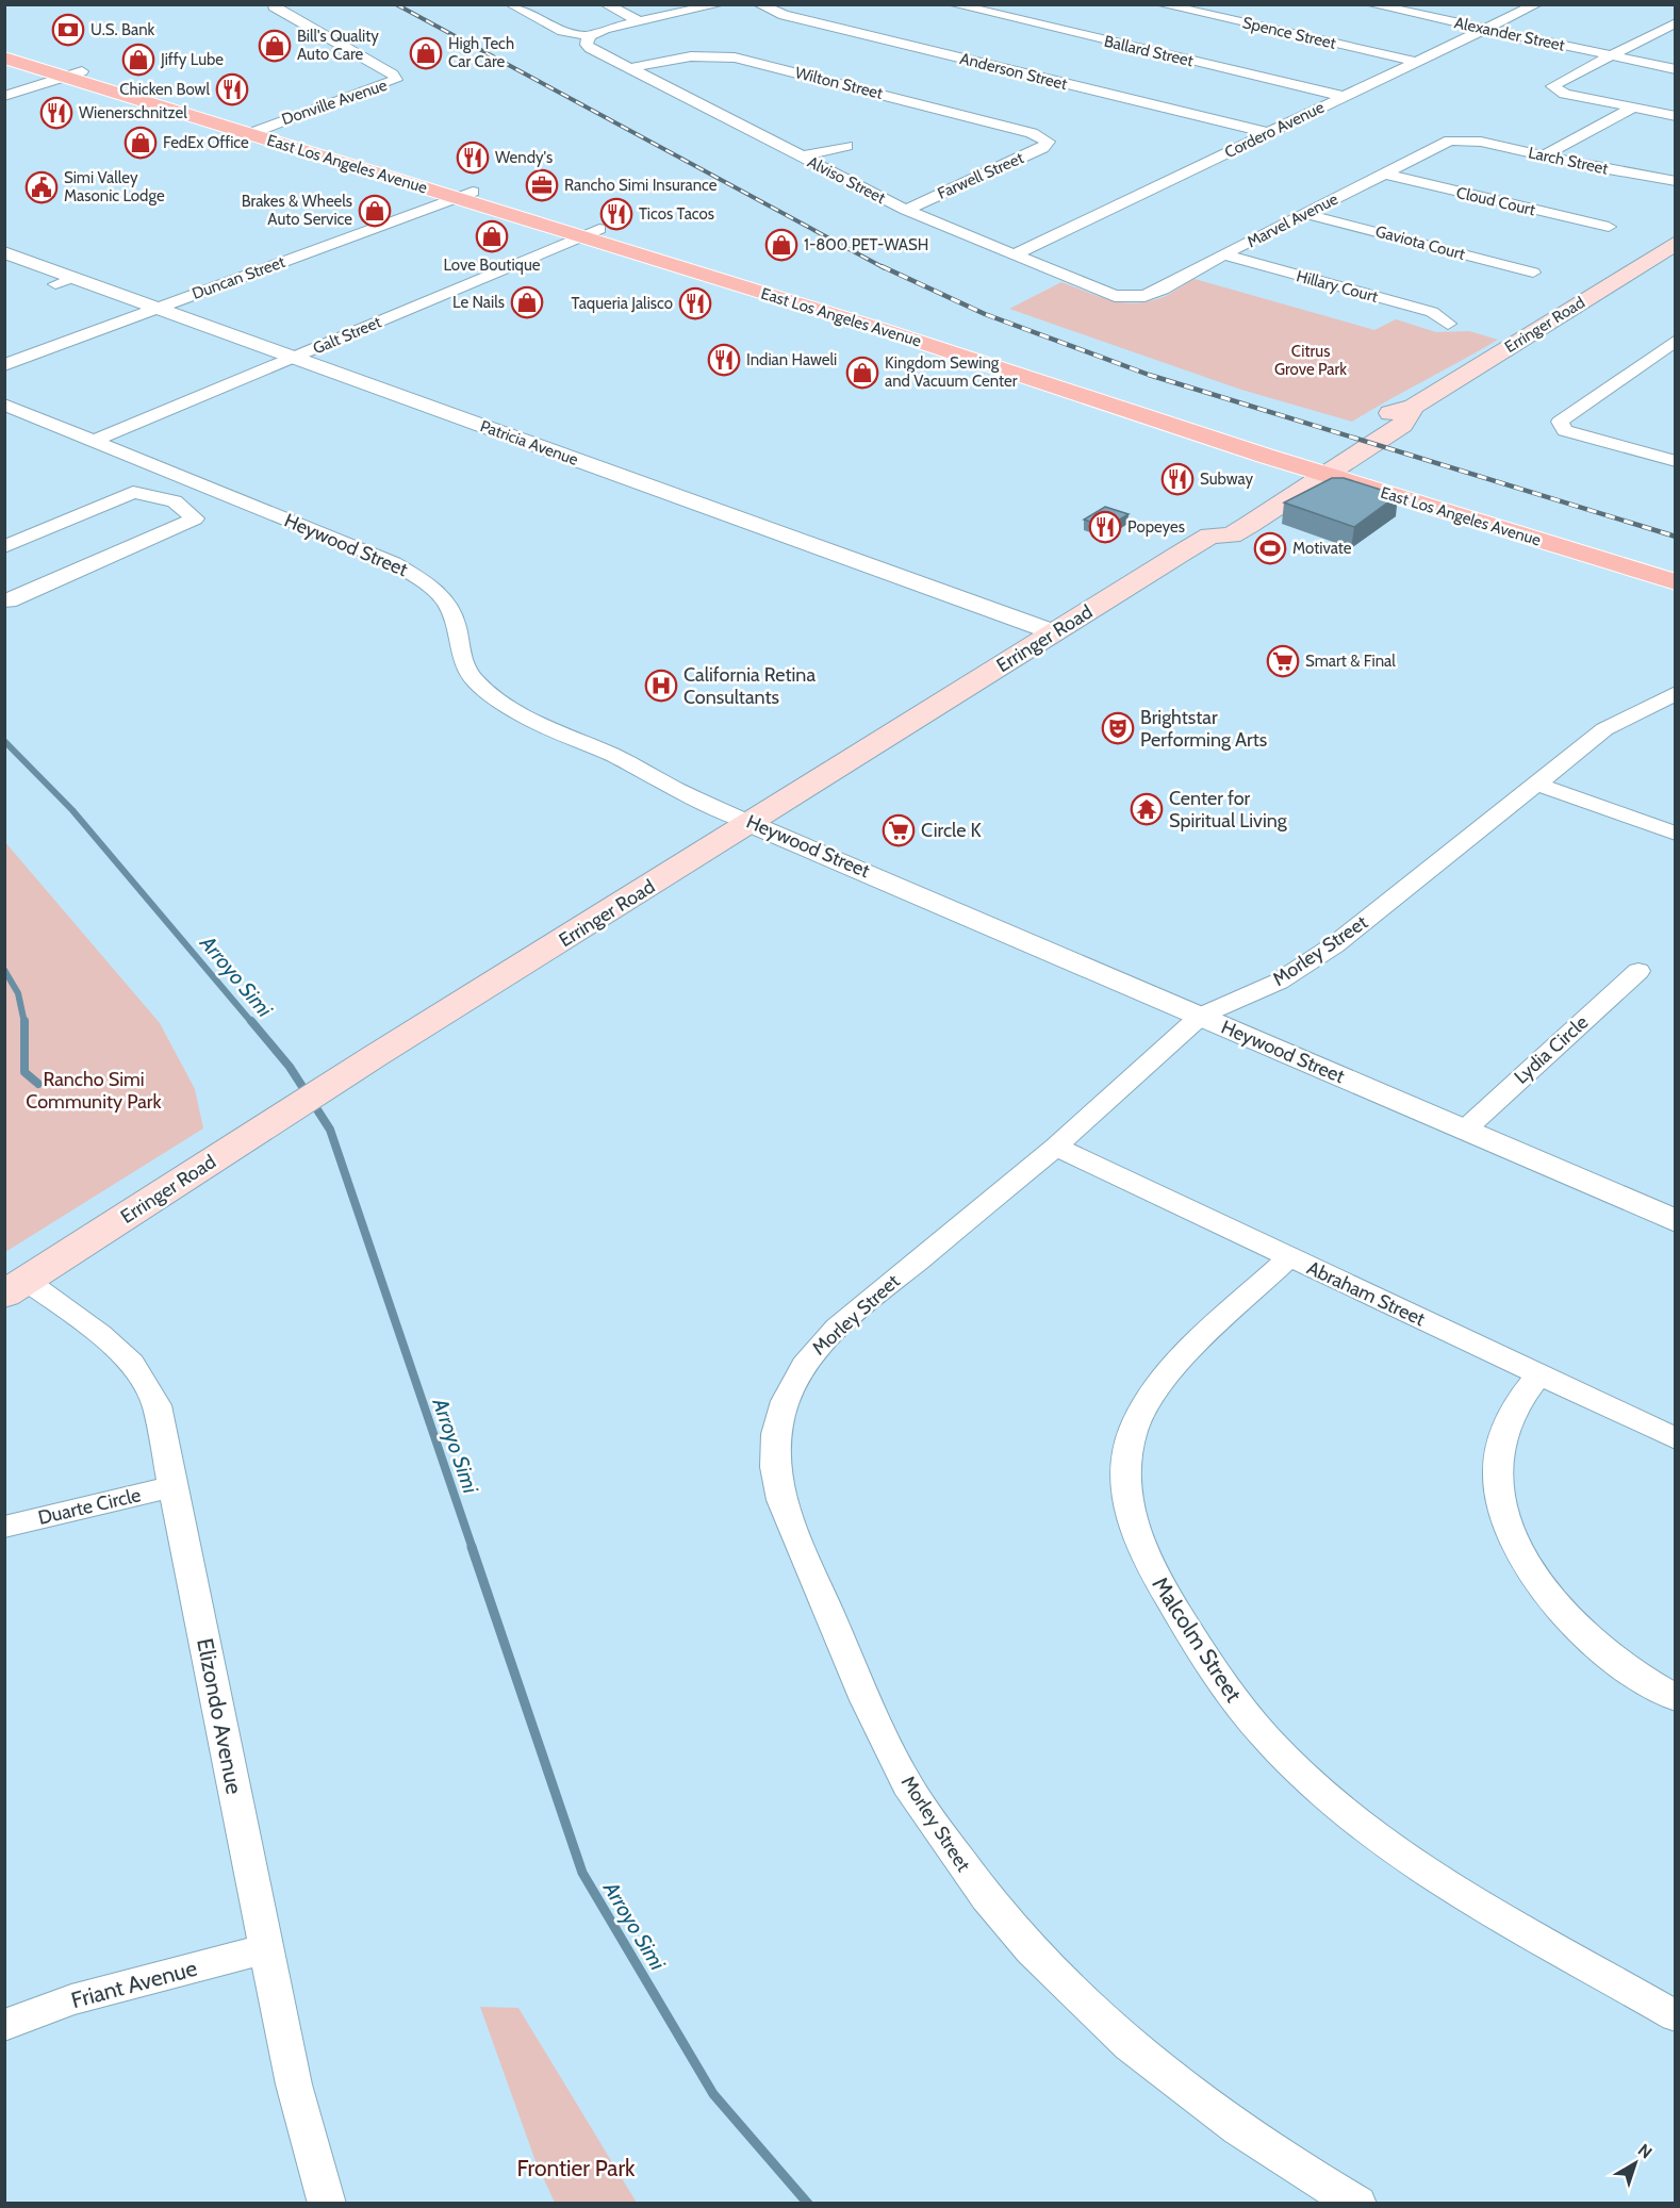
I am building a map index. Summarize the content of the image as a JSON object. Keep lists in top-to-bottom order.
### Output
{
  "streets": {
    "main road": ["East Los Angeles Avenue", "Erringer Road"],
    "street": [
      "Spence Street",
      "Alexander Street",
      "Ballard Street",
      "Anderson Street",
      "Wilton Street",
      "Donville Avenue",
      "Cordero Avenue",
      "Larch Street",
      "Farwell Street",
      "Alviso Street",
      "Cloud Court",
      "Marvel Avenue",
      "Gaviota Court",
      "Duncan Street",
      "Hillary Court",
      "Galt Street",
      "Patricia Avenue",
      "Heywood Street",
      "Morley Street",
      "Lydia Circle",
      "Abraham Street",
      "Duarte Circle",
      "Malcolm Street",
      "Elizondo Avenue",
      "Friant Avenue"
    ]
  },
  "crossings": [
    ["Spence Street", "Cordero Avenue"],
    ["Alexander Street", "Cordero Avenue"],
    ["Ballard Street", "Cordero Avenue"],
    ["Anderson Street", "Cordero Avenue"],
    ["Wilton Street", "Farwell Street"],
    ["Wilton Street", "Alviso Street"],
    ["Donville Avenue", "East Los Angeles Avenue"],
    ["Cordero Avenue", "Alviso Street"],
    ["Larch Street", "Marvel Avenue"],
    ["East Los Angeles Avenue", "Duncan Street"],
    ["East Los Angeles Avenue", "Erringer Road"],
    ["East Los Angeles Avenue", "Galt Street"],
    ["Farwell Street", "Alviso Street"],
    ["Alviso Street", "Marvel Avenue"],
    ["Cloud Court", "Marvel Avenue"],
    ["Marvel Avenue", "Gaviota Court"],
    ["Marvel Avenue", "Hillary Court"],
    ["Duncan Street", "Patricia Avenue"],
    ["Erringer Road", "Patricia Avenue"],
    ["Erringer Road", "Heywood Street"],
    ["Erringer Road", "Elizondo Avenue"],
    ["Galt Street", "Patricia Avenue"],
    ["Galt Street", "Heywood Street"],
    ["Heywood Street", "Morley Street"],
    ["Heywood Street", "Lydia Circle"],
    ["Morley Street", "Abraham Street"],
    ["Abraham Street", "Malcolm Street"],
    ["Duarte Circle", "Elizondo Avenue"],
    ["Elizondo Avenue", "Friant Avenue"]
  ],
  "water": ["Arroyo Simi"],
  "parks": ["Citrus Grove Park", "Rancho Simi Community Park", "Frontier Park"],
  "places": {
    "bank": ["U.S. Bank"],
    "shop": [
      "Bill's Quality Auto Care",
      "High Tech Car Care",
      "Jiffy Lube",
      "FedEx Office",
      "Brakes & Wheels Auto Service",
      "Love Boutique",
      "1-800 PET-WASH",
      "Le Nails",
      "Kingdom Sewing and Vacuum Center"
    ],
    "restaurant": [
      "Chicken Bowl",
      "Wienerschnitzel",
      "Wendy's",
      "Ticos Tacos",
      "Taqueria Jalisco",
      "Indian Haweli",
      "Subway",
      "Popeyes"
    ],
    "office": ["Rancho Simi Insurance"],
    "public building": ["Simi Valley Masonic Lodge"],
    "sports": ["Motivate"],
    "supermarket": ["Smart & Final", "Circle K"],
    "hospital": ["California Retina Consultants"],
    "theatre": ["Brightstar Performing Arts"],
    "temple": ["Center for Spiritual Living"]
  },
  "north": "top right"
}
